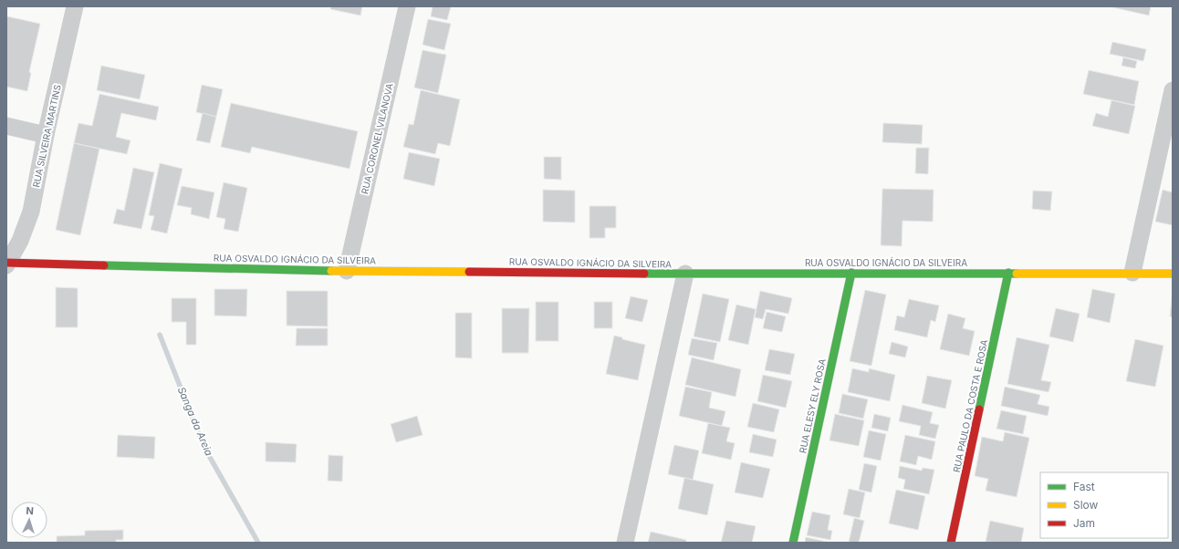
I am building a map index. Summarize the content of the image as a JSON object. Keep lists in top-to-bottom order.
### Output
{
  "streets": {
    "street": [
      "RUA SILVEIRA MARTINS",
      "RUA CORONEL VILANOVA",
      "RUA OSVALDO IGNÁCIO DA SILVEIRA",
      "RUA ELESY ELY ROSA",
      "RUA PAULO DA COSTA E ROSA"
    ]
  },
  "crossings": [
    ["RUA SILVEIRA MARTINS", "RUA OSVALDO IGNÁCIO DA SILVEIRA"],
    ["RUA CORONEL VILANOVA", "RUA OSVALDO IGNÁCIO DA SILVEIRA"],
    ["RUA OSVALDO IGNÁCIO DA SILVEIRA", "RUA ELESY ELY ROSA"],
    ["RUA OSVALDO IGNÁCIO DA SILVEIRA", "RUA PAULO DA COSTA E ROSA"]
  ],
  "water": ["Sanga da Areia"],
  "legend": ["Fast", "Slow", "Jam"],
  "north": "top"
}
